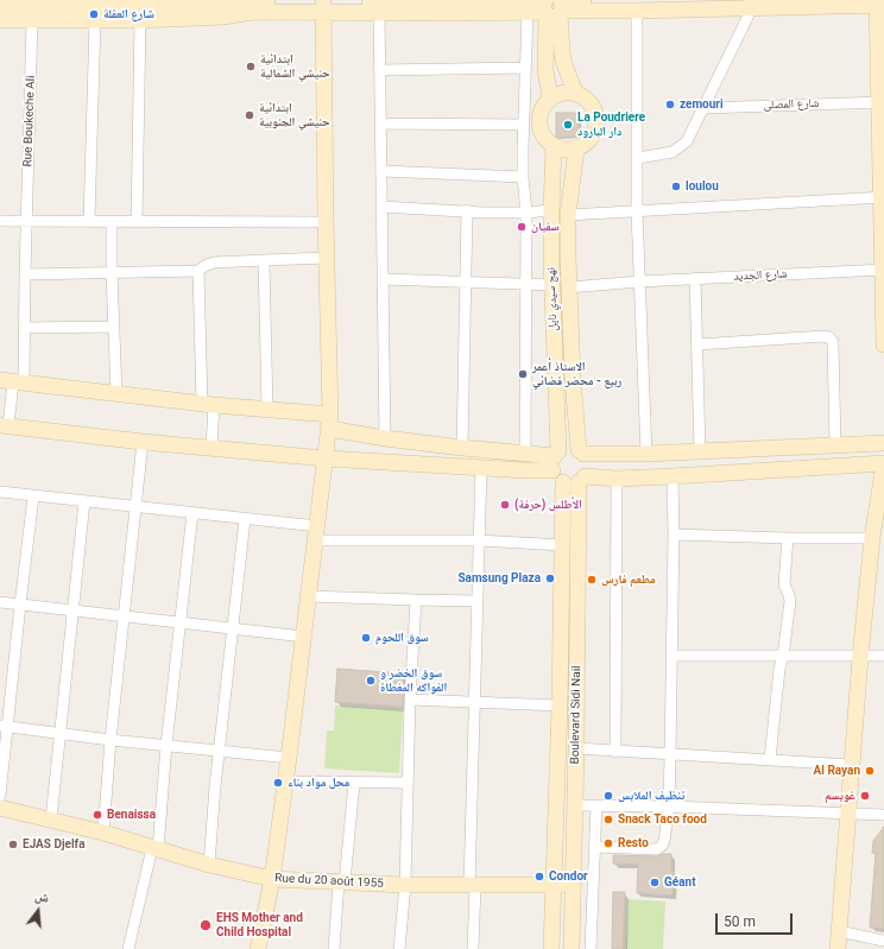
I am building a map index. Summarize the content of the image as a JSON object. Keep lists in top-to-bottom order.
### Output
{
  "streets": {
    "street": [
      "شارع المصلى",
      "Rue Boukeche Ali",
      "شارع الجديد",
      "نهج سيدي نايل",
      "Boulevard Sidi Nail",
      "Rue du 20 août 1955"
    ]
  },
  "crossings": [
    ["شارع الجديد", "نهج سيدي نايل"],
    ["نهج سيدي نايل", "Boulevard Sidi Nail"],
    ["Boulevard Sidi Nail", "Rue du 20 août 1955"]
  ],
  "places": [
    "شارع العقلة",
    "ابتدائية حنيشي الشمالية",
    "zemouri",
    "ابتدائية حنيشي الجنوبية",
    "La Poudriere دار البارود",
    "loulou",
    "سفيان",
    "الاستاذ أعمر ربيع - محضر قضائي",
    "الأطلس (حرفة)",
    "Samsung Plaza",
    "مطعم فارس",
    "سوق اللحوم",
    "سوق الخضر و الفواكه المغطاة",
    "Al Rayan",
    "محل مواد بناء",
    "تنظيف الملابس",
    "غويسم",
    "Benaissa",
    "Snack Taco food",
    "Resto",
    "EJAS Djelfa",
    "Condor",
    "Géant",
    "EHS Mother and Child Hospital"
  ],
  "scale_bar": "50 m",
  "north": "top"
}
